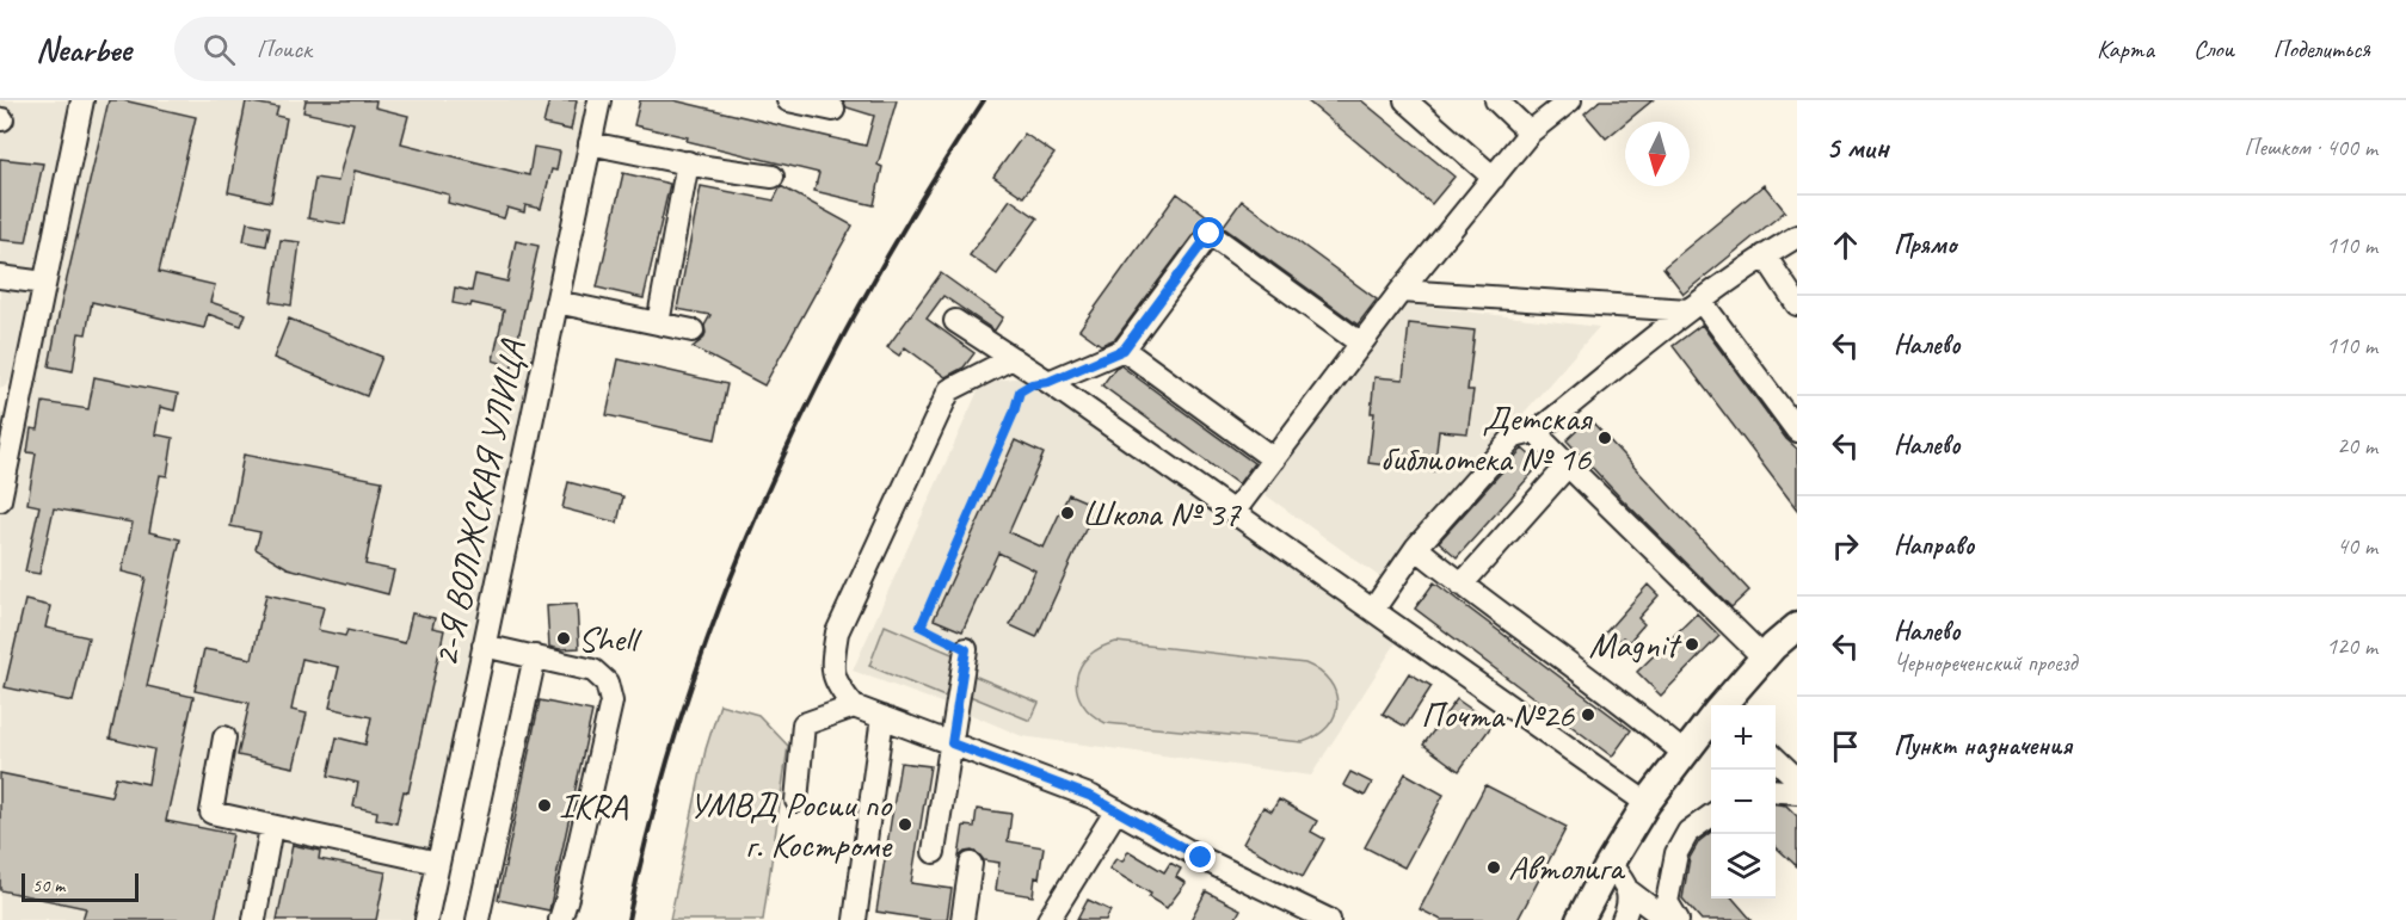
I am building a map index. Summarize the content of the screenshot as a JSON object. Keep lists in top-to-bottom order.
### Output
{
  "streets": {
    "street": ["2-Я ВОЛЖСКАЯ УЛИЦА"]
  },
  "places": [
    "Детская библиотека № 16",
    "Школа № 37",
    "Shell",
    "Magnit",
    "Почта №26",
    "IKRA",
    "УМВД Росии по г. Костроме",
    "Автолига"
  ],
  "scale_bar": "50 m",
  "north": "bottom",
  "page": {
    "header": "Nearbee",
    "search": "Поиск",
    "nav": ["Карта", "Слои", "Поделиться"],
    "heading": ["5 мин", "Пешком · 400 m"],
    "list": [
      ["Прямо", "110 m"],
      ["Налево", "110 m"],
      ["Налево", "20 m"],
      ["Направо", "40 m"],
      ["Налево", "Чернореченский проезд", "120 m"],
      "Пункт назначения"
    ],
    "map_buttons": ["+", "−"],
    "scale": "50 m"
  }
}
